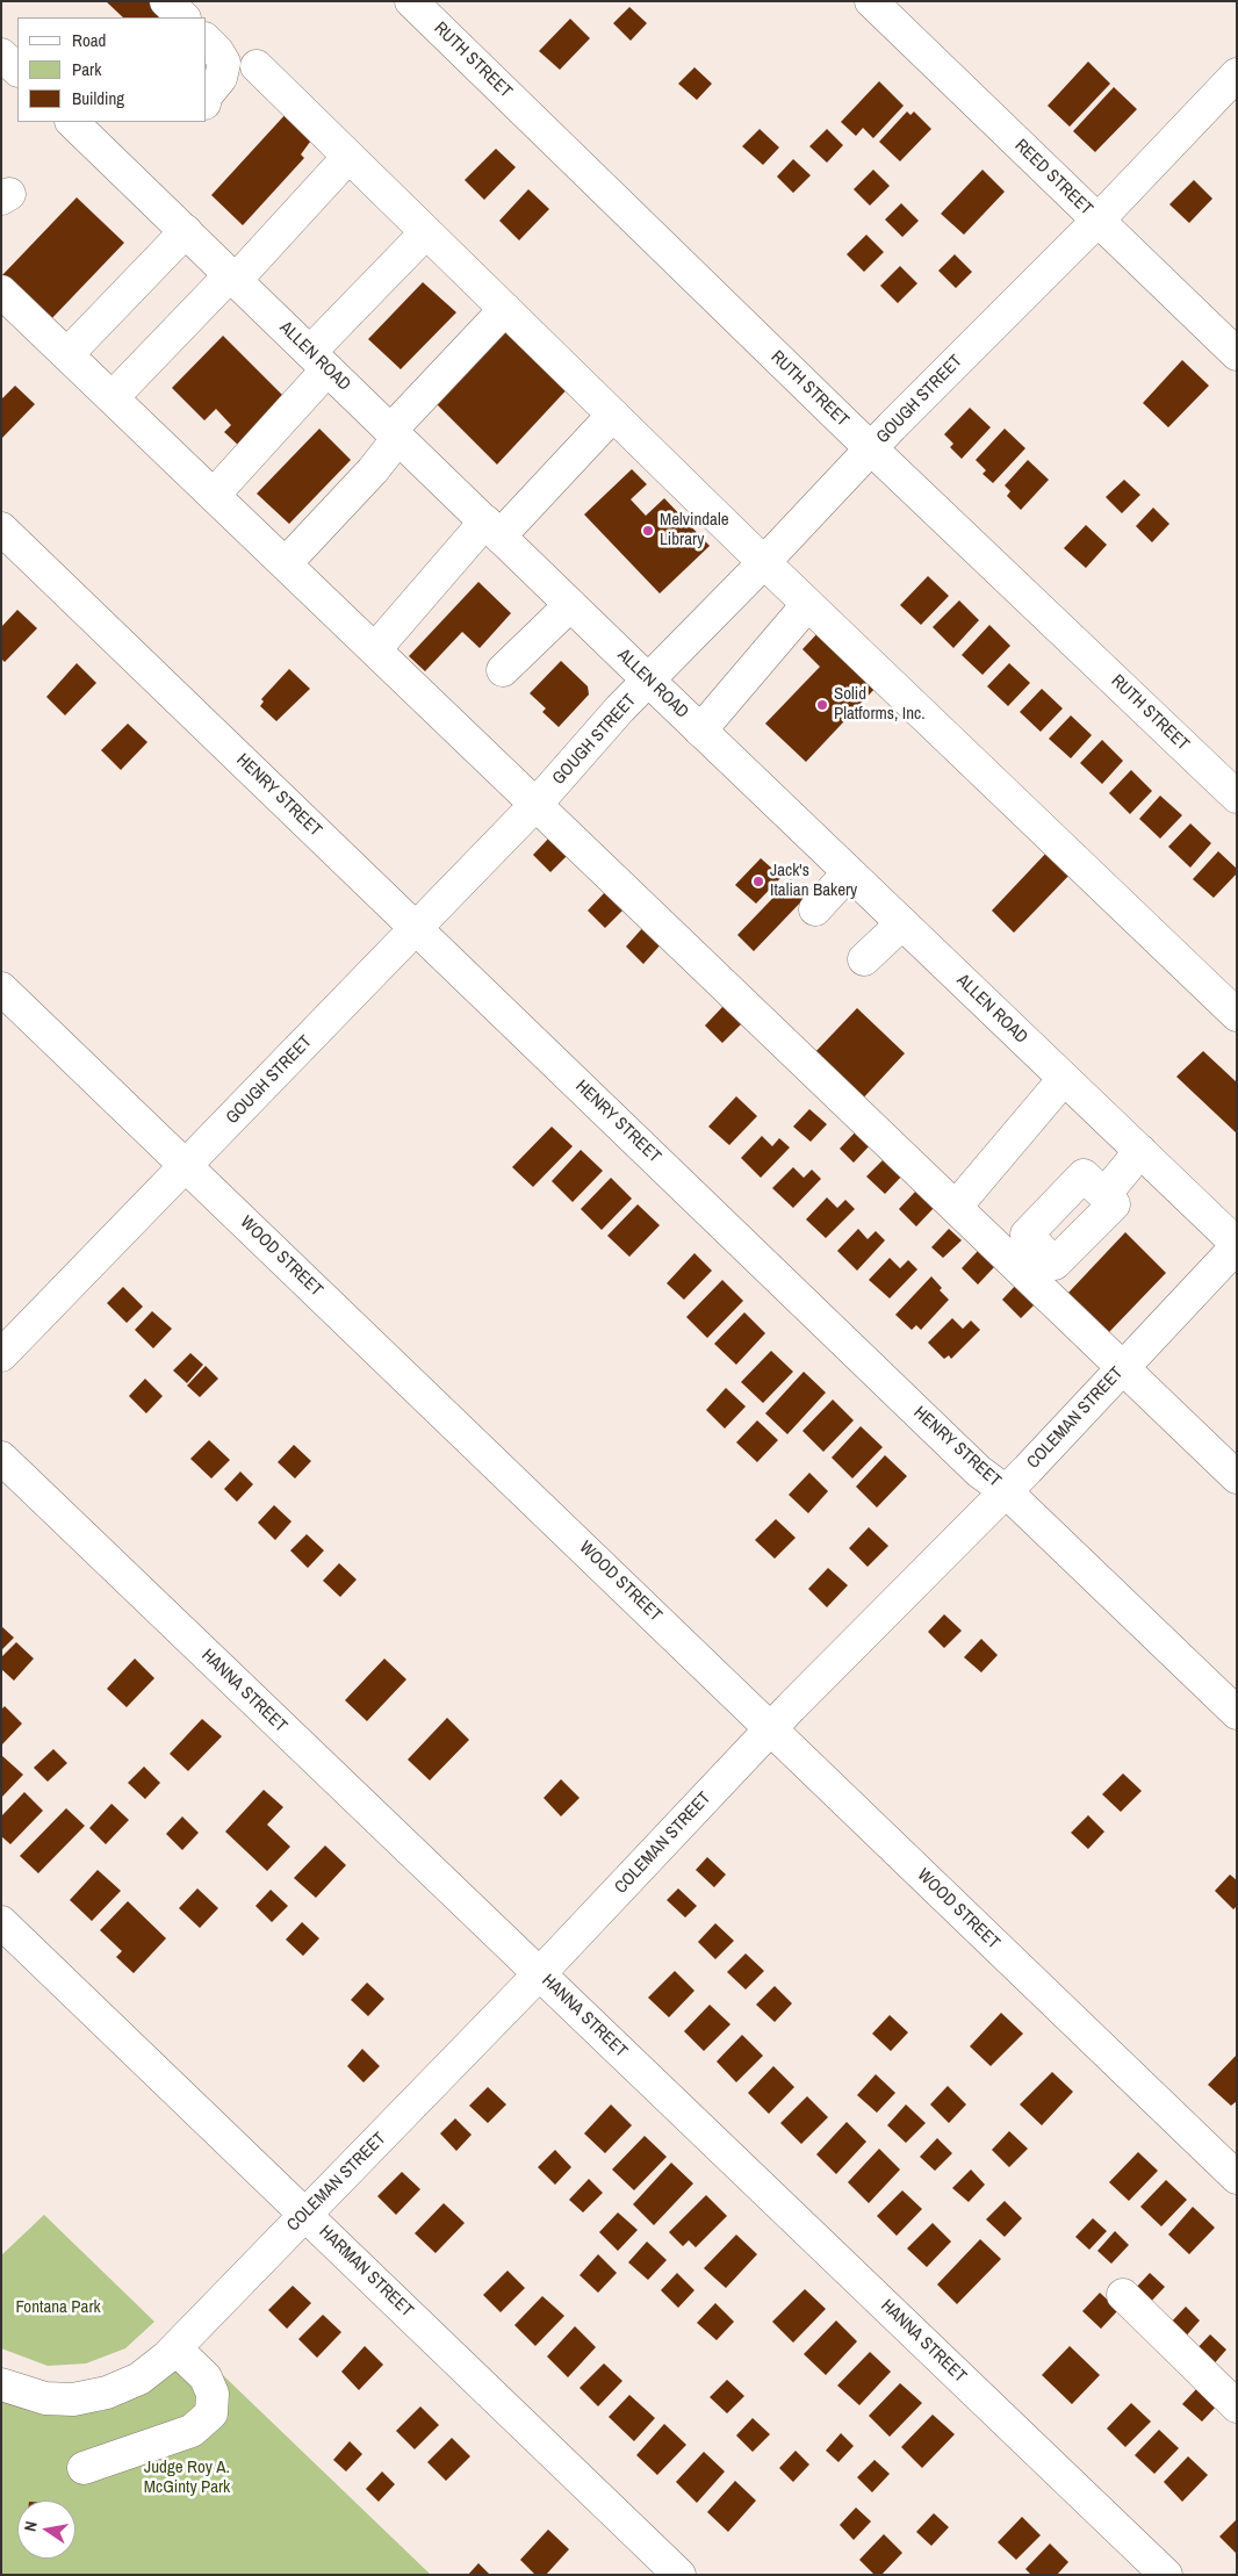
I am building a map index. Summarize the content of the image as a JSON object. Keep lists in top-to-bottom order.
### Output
{
  "streets": {
    "street": [
      "RUTH STREET",
      "REED STREET",
      "ALLEN ROAD",
      "GOUGH STREET",
      "HENRY STREET",
      "WOOD STREET",
      "COLEMAN STREET",
      "HANNA STREET",
      "HARMAN STREET"
    ]
  },
  "crossings": [
    ["RUTH STREET", "GOUGH STREET"],
    ["REED STREET", "GOUGH STREET"],
    ["ALLEN ROAD", "GOUGH STREET"],
    ["ALLEN ROAD", "COLEMAN STREET"],
    ["GOUGH STREET", "HENRY STREET"],
    ["GOUGH STREET", "WOOD STREET"],
    ["HENRY STREET", "COLEMAN STREET"],
    ["WOOD STREET", "COLEMAN STREET"],
    ["COLEMAN STREET", "HANNA STREET"],
    ["COLEMAN STREET", "HARMAN STREET"]
  ],
  "parks": ["Fontana Park", "Judge Roy A. McGinty Park"],
  "places": ["Melvindale Library", "Solid Platforms, Inc.", "Jack's Italian Bakery"],
  "legend": ["Road", "Park", "Building"],
  "north": "left"
}
